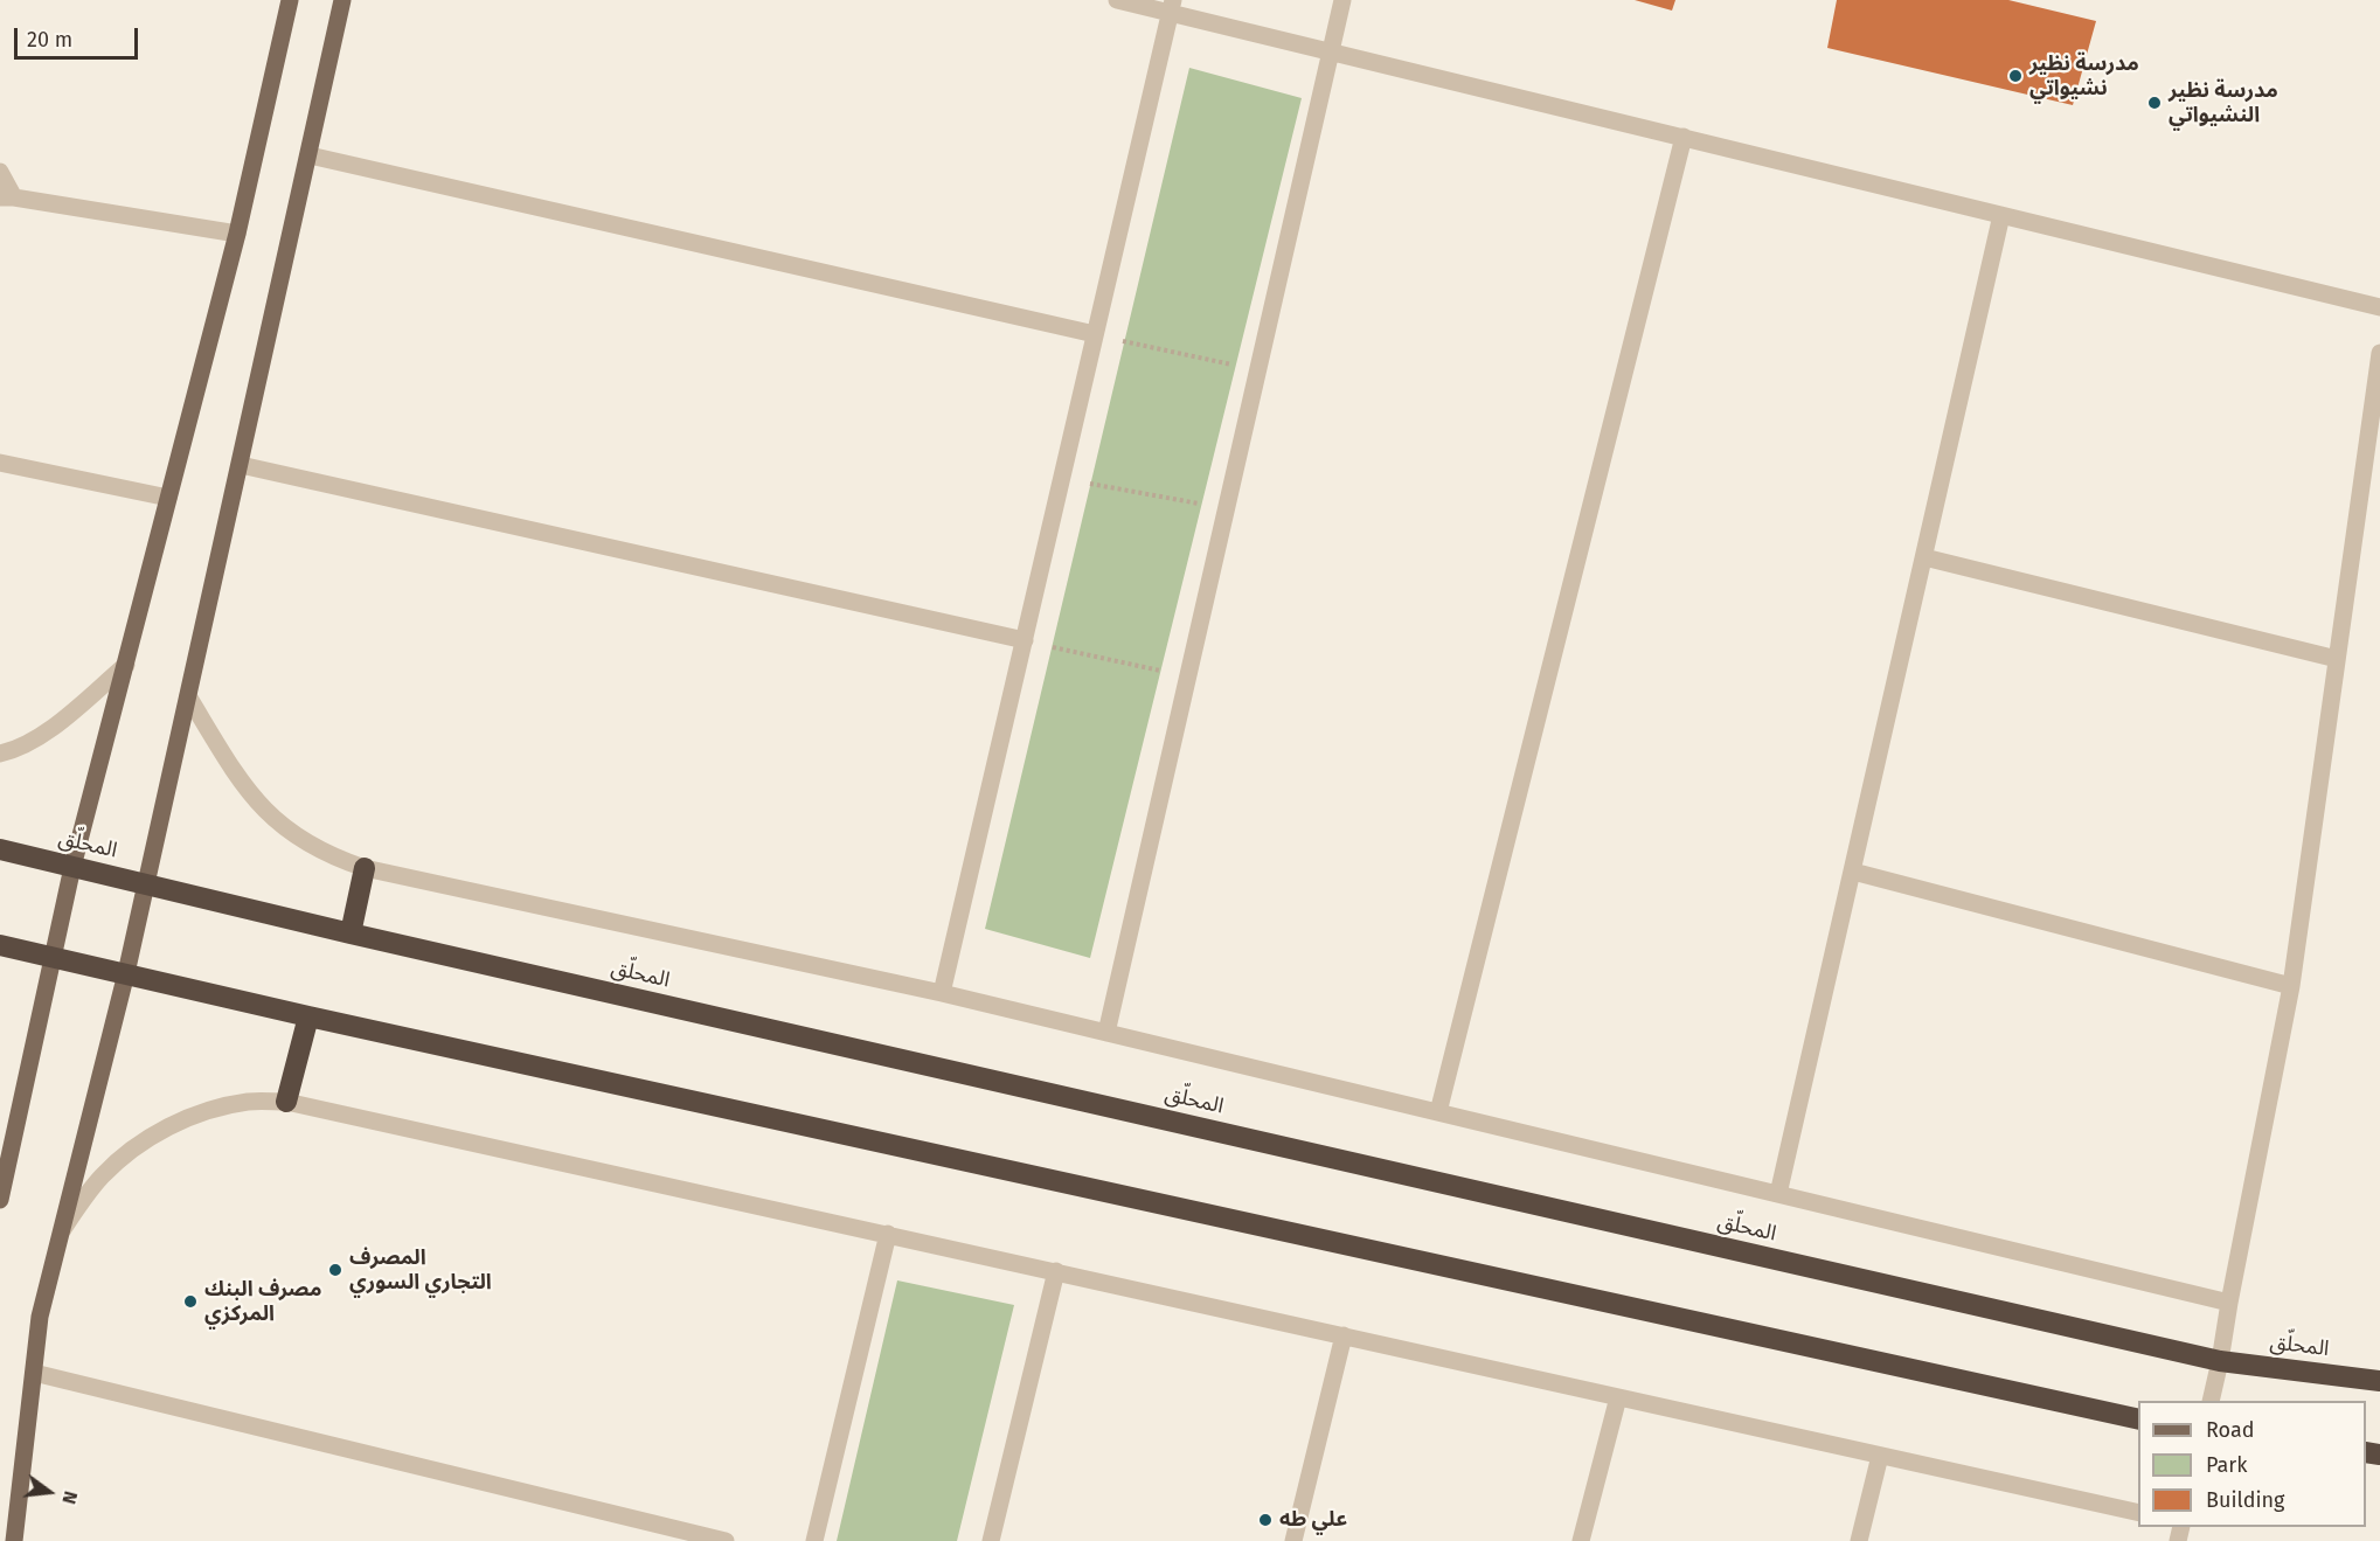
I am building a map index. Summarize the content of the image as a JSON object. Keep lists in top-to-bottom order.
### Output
{
  "streets": {
    "highway": ["المحلّق"]
  },
  "places": [
    "مدرسة نظير نشيواتي",
    "مدرسة نظير النشيواتي",
    "المصرف التجاري السوري",
    "مصرف البنك المركزي",
    "علي طه"
  ],
  "legend": ["Road", "Park", "Building"],
  "scale_bar": "20 m",
  "north": "right"
}
